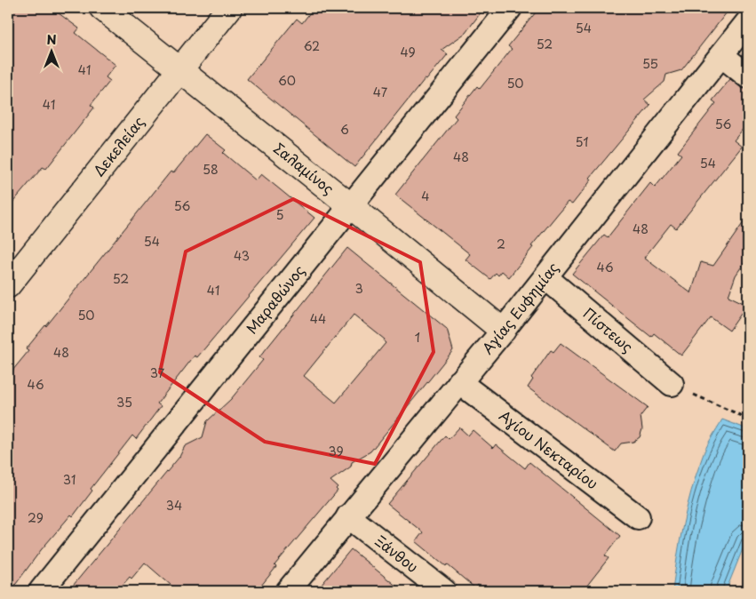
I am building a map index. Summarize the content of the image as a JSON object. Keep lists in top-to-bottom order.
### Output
{
  "streets": {
    "street": [
      "Δεκελείας",
      "Σαλαμίνος",
      "Μαραθώνος",
      "Αγίας Ευφημίας",
      "Πίστεως",
      "Αγίου Νεκταρίου",
      "Ξάνθου"
    ]
  },
  "crossings": [
    ["Δεκελείας", "Σαλαμίνος"],
    ["Σαλαμίνος", "Μαραθώνος"],
    ["Σαλαμίνος", "Αγίας Ευφημίας"],
    ["Αγίας Ευφημίας", "Πίστεως"],
    ["Αγίας Ευφημίας", "Αγίου Νεκταρίου"],
    ["Αγίας Ευφημίας", "Ξάνθου"]
  ],
  "house_numbers": [
    "54",
    "52",
    "62",
    "49",
    "55",
    "41",
    "60",
    "50",
    "47",
    "41",
    "56",
    "6",
    "51",
    "48",
    "54",
    "58",
    "4",
    "56",
    "5",
    "48",
    "54",
    "2",
    "43",
    "46",
    "52",
    "3",
    "41",
    "50",
    "44",
    "1",
    "48",
    "37",
    "46",
    "35",
    "39",
    "31",
    "34",
    "29"
  ],
  "north": "top"
}
